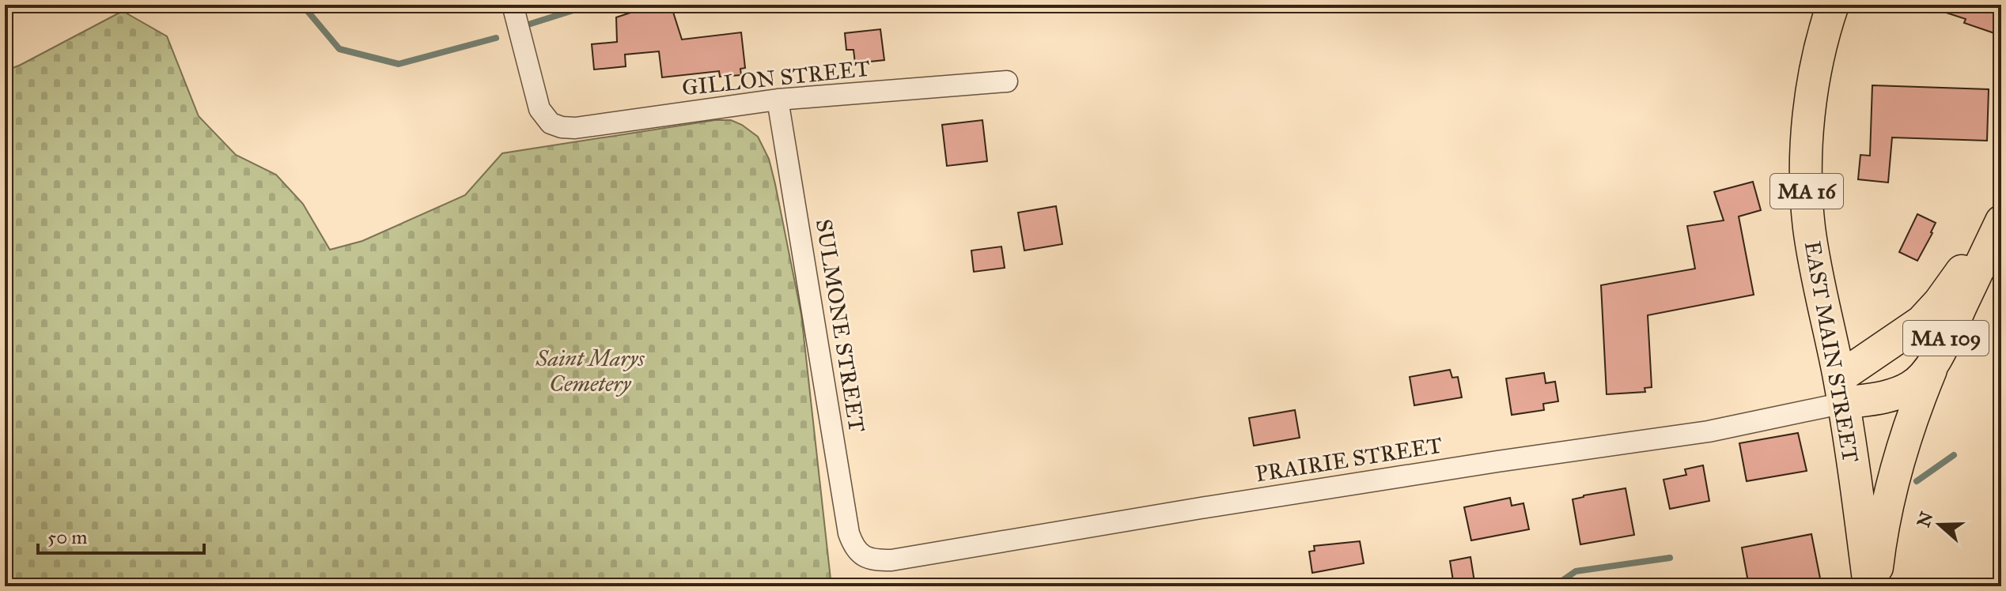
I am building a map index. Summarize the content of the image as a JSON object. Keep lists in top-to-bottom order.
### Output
{
  "streets": {
    "main road": ["MA 16", "MA 109", "EAST MAIN STREET"],
    "street": ["GILLON STREET", "SULMONE STREET", "PRAIRIE STREET"]
  },
  "crossings": [
    ["GILLON STREET", "SULMONE STREET"],
    ["SULMONE STREET", "PRAIRIE STREET"],
    ["MA 109", "EAST MAIN STREET"],
    ["MA 109", "PRAIRIE STREET"],
    ["EAST MAIN STREET", "PRAIRIE STREET"]
  ],
  "parks": ["Saint Marys Cemetery"],
  "scale_bar": "50 m",
  "north": "left"
}
